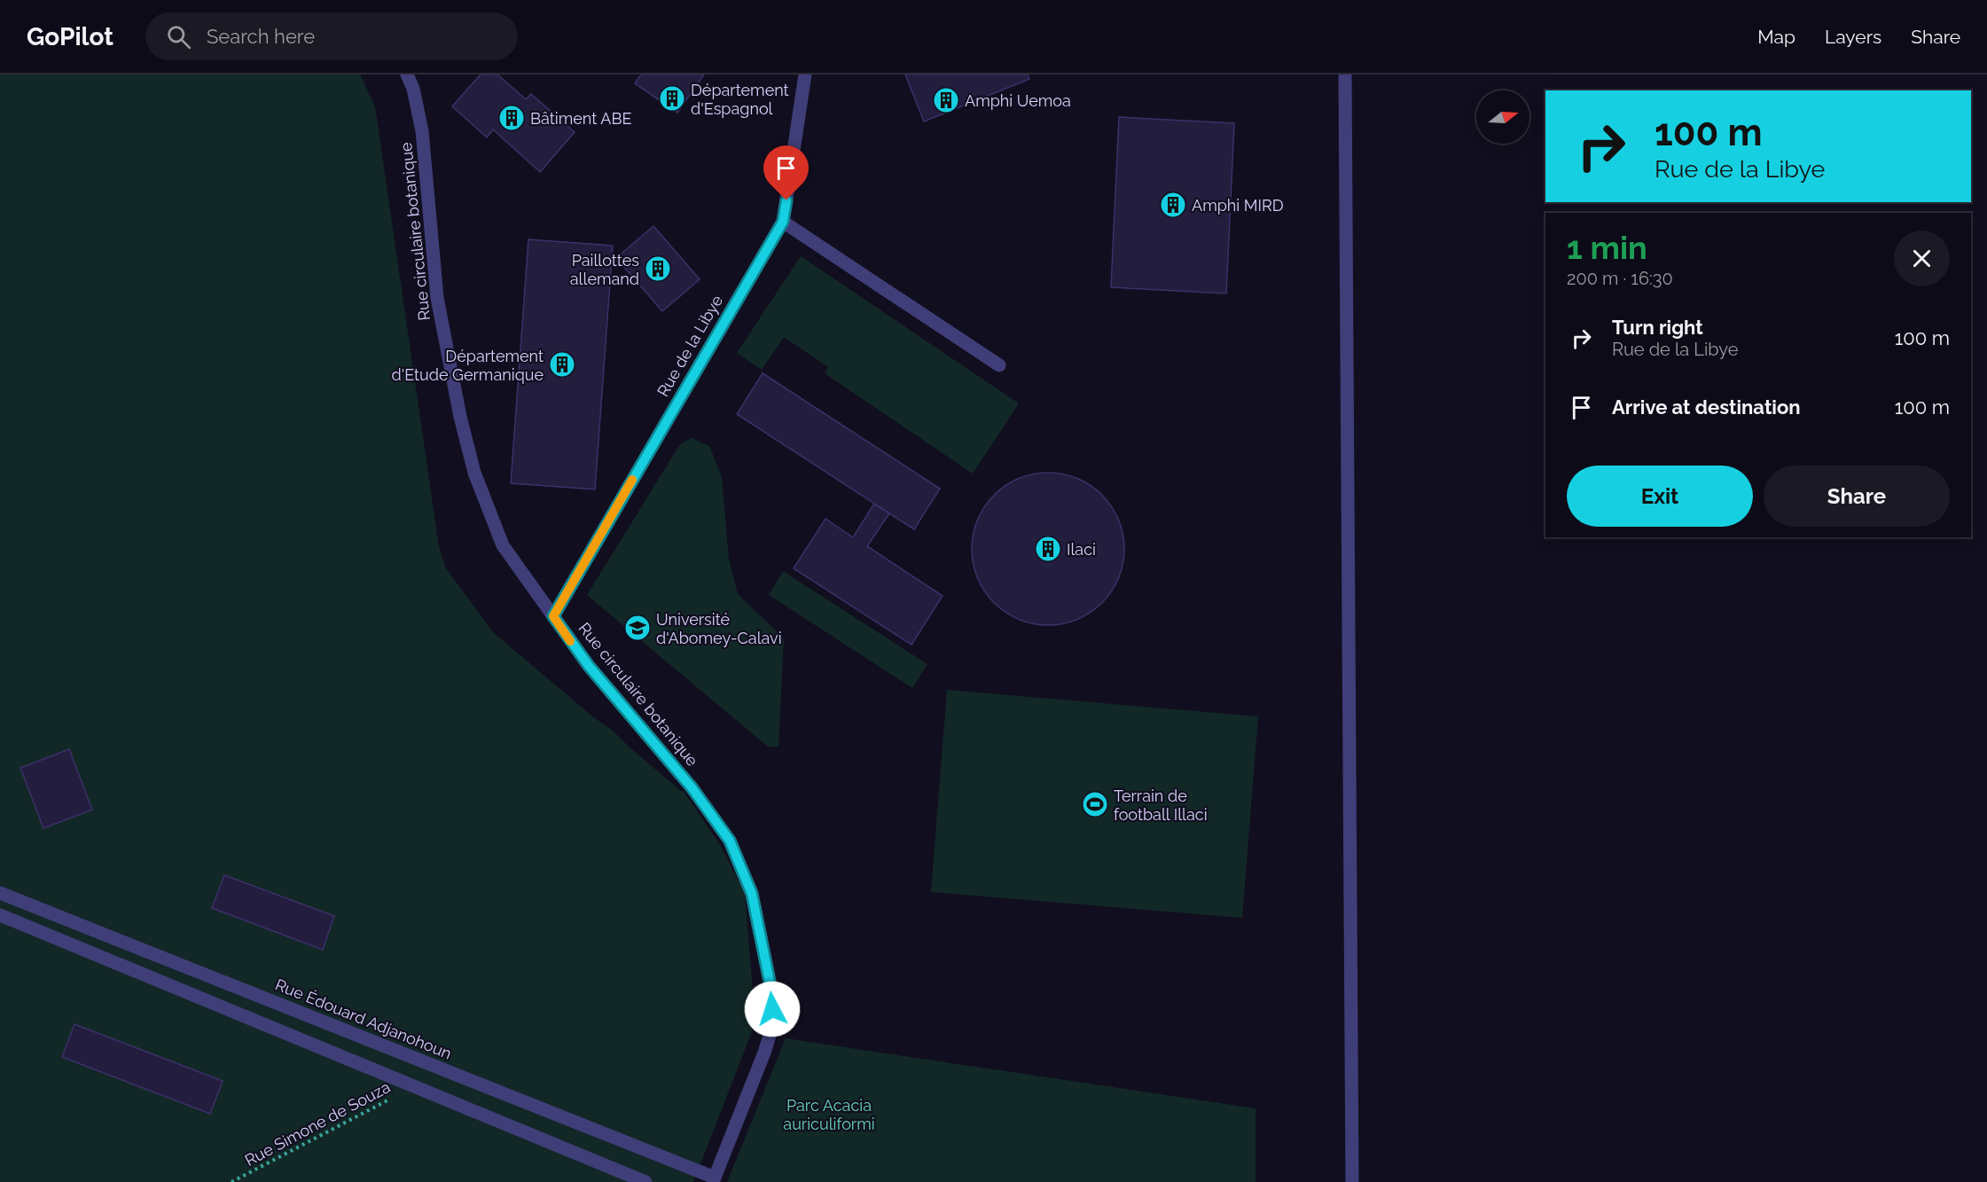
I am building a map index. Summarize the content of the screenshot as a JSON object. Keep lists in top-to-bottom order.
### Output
{
  "streets": {
    "street": ["Rue circulaire botanique", "Rue de la Libye", "Rue Édouard Adjanohoun"],
    "path": ["Rue Simone de Souza"]
  },
  "crossings": [
    ["Rue circulaire botanique", "Rue de la Libye"],
    ["Rue circulaire botanique", "Rue Édouard Adjanohoun"]
  ],
  "parks": ["Parc Acacia auriculiformi"],
  "places": {
    "building": [
      "Département d'Espagnol",
      "Amphi Uemoa",
      "Bâtiment ABE",
      "Amphi MIRD",
      "Paillottes allemand",
      "Département d'Etude Germanique",
      "Ilaci"
    ],
    "school or university": ["Université d'Abomey-Calavi"],
    "sports": ["Terrain de football Illaci"]
  },
  "north": "right",
  "page": {
    "header": "GoPilot",
    "search": "Search here",
    "nav": ["Map", "Layers", "Share"],
    "turn": ["100 m", "Rue de la Libye"],
    "heading": ["1 min", "200 m · 16:30"],
    "list": [
      {
        "name": "Turn right",
        "note": "Rue de la Libye",
        "value": "100 m"
      },
      {
        "name": "Arrive at destination",
        "value": "100 m"
      }
    ],
    "buttons": ["Exit", "Share"]
  }
}
